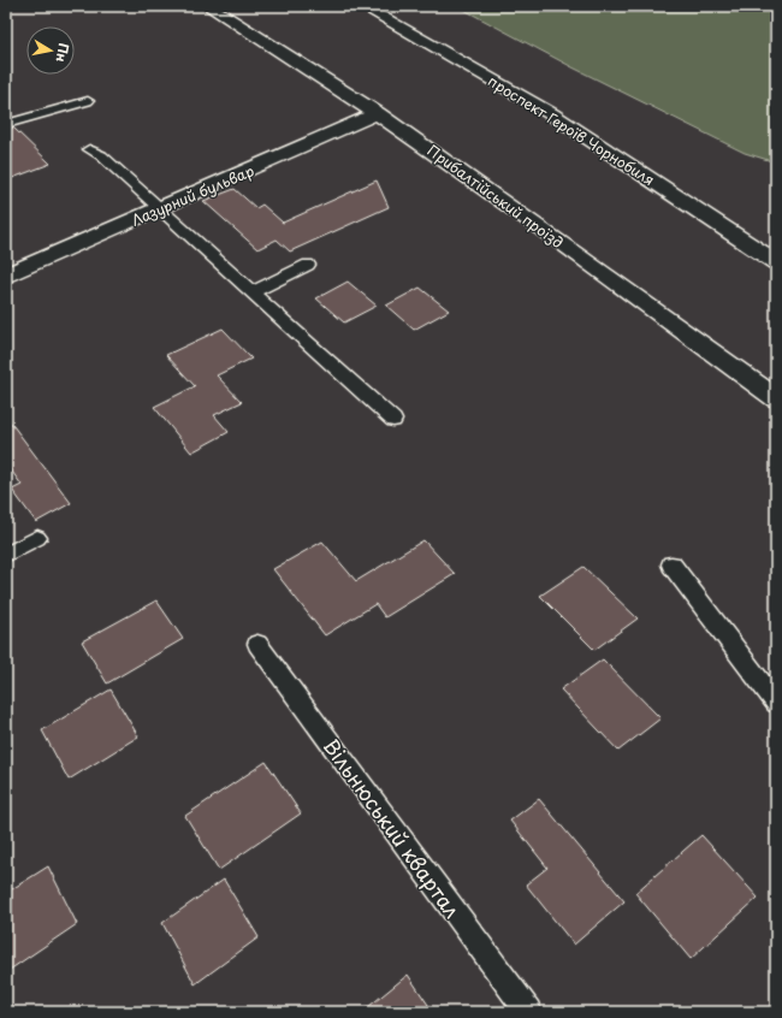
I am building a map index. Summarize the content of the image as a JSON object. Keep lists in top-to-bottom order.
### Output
{
  "streets": {
    "street": ["проспект Героїв Чорнобиля", "Лазурний бульвар", "Прибалтійський проїзд"],
    "lane": ["Вільнюський квартал"]
  },
  "crossings": [
    ["Лазурний бульвар", "Прибалтійський проїзд"]
  ],
  "north": "right"
}
